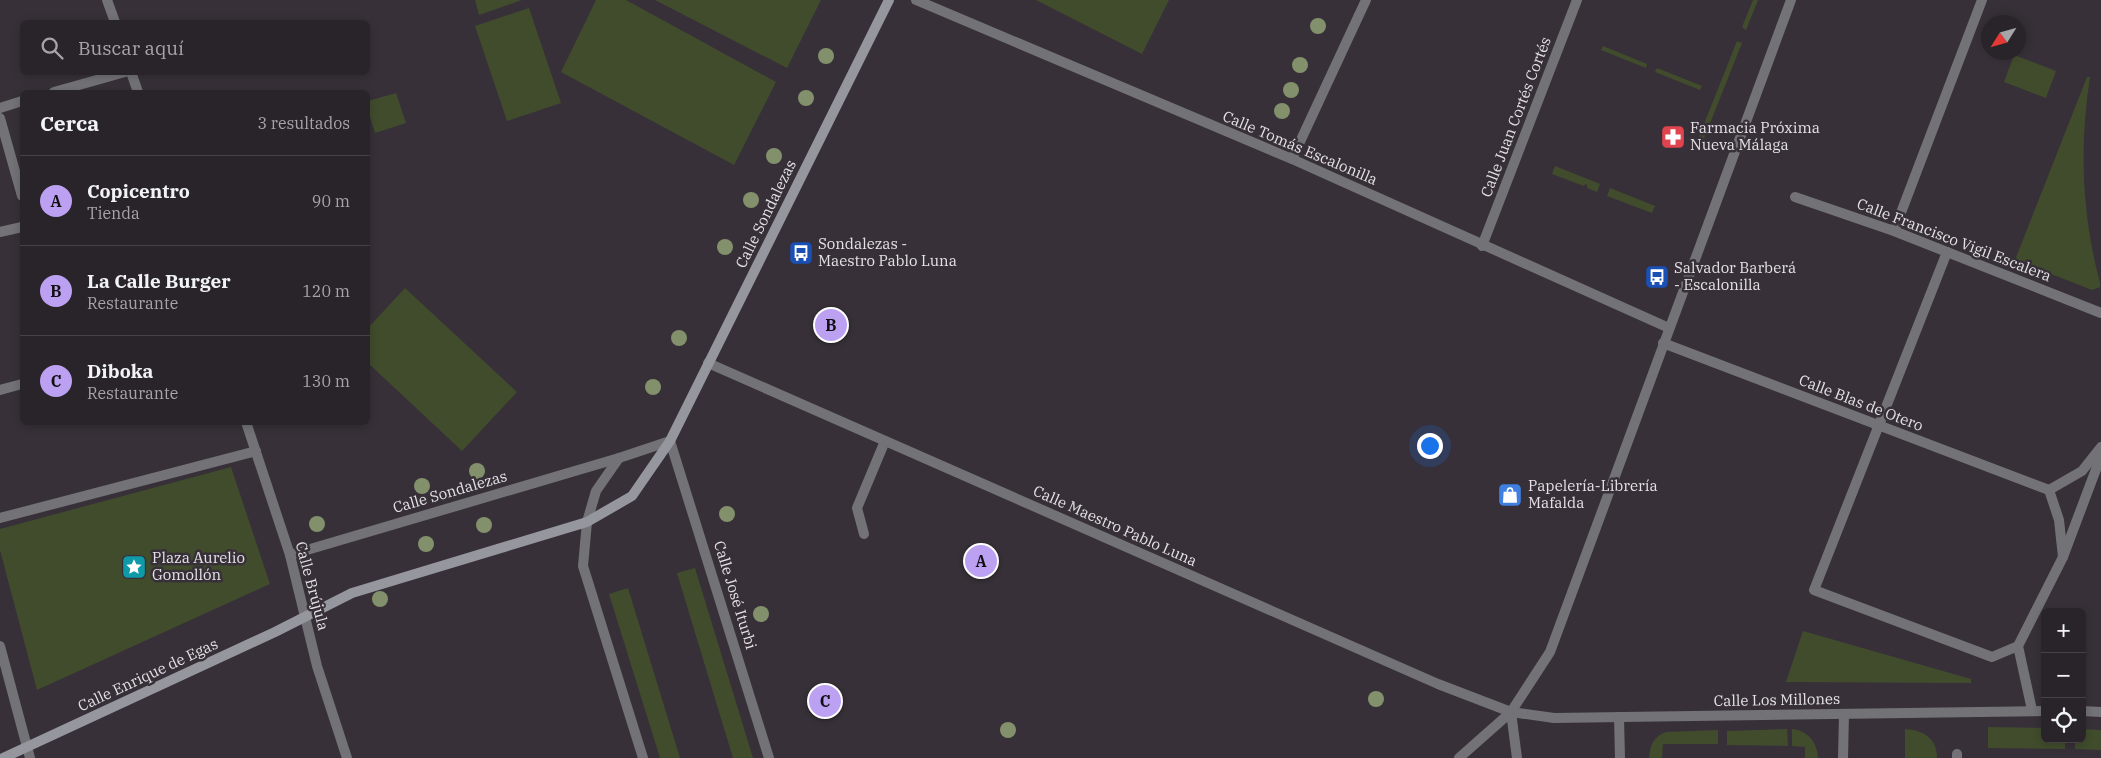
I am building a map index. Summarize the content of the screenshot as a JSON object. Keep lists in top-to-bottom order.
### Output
{
  "streets": {
    "main road": ["Calle Sondalezas", "Calle Enrique de Egas"],
    "street": [
      "Calle Juan Cortés Cortés",
      "Calle Tomás Escalonilla",
      "Calle Francisco Vigil Escalera",
      "Calle Blas de Otero",
      "Calle Maestro Pablo Luna",
      "Calle Brújula",
      "Calle José Iturbi",
      "Calle Los Millones"
    ]
  },
  "crossings": [
    ["Calle Juan Cortés Cortés", "Calle Tomás Escalonilla"],
    ["Calle Sondalezas", "Calle Maestro Pablo Luna"],
    ["Calle Sondalezas", "Calle Brújula"],
    ["Calle Sondalezas", "Calle José Iturbi"],
    ["Calle Sondalezas", "Calle Enrique de Egas"],
    ["Calle Maestro Pablo Luna", "Calle Los Millones"],
    ["Calle Brújula", "Calle Enrique de Egas"]
  ],
  "places": {
    "pharmacy": ["Farmacia Próxima Nueva Málaga"],
    "bus stop": ["Sondalezas - Maestro Pablo Luna", "Salvador Barberá - Escalonilla"],
    "shop": ["Papelería-Librería Mafalda"],
    "place": ["Plaza Aurelio Gomollón"]
  },
  "north": "bottom left",
  "page": {
    "search": "Buscar aquí",
    "heading": ["Cerca", "3 resultados"],
    "list": [
      {
        "mark": "A",
        "name": "Copicentro",
        "note": "Tienda",
        "value": "90 m"
      },
      {
        "mark": "B",
        "name": "La Calle Burger",
        "note": "Restaurante",
        "value": "120 m"
      },
      {
        "mark": "C",
        "name": "Diboka",
        "note": "Restaurante",
        "value": "130 m"
      }
    ],
    "pins": ["B", "A", "C"],
    "map_buttons": ["+", "−"]
  }
}
